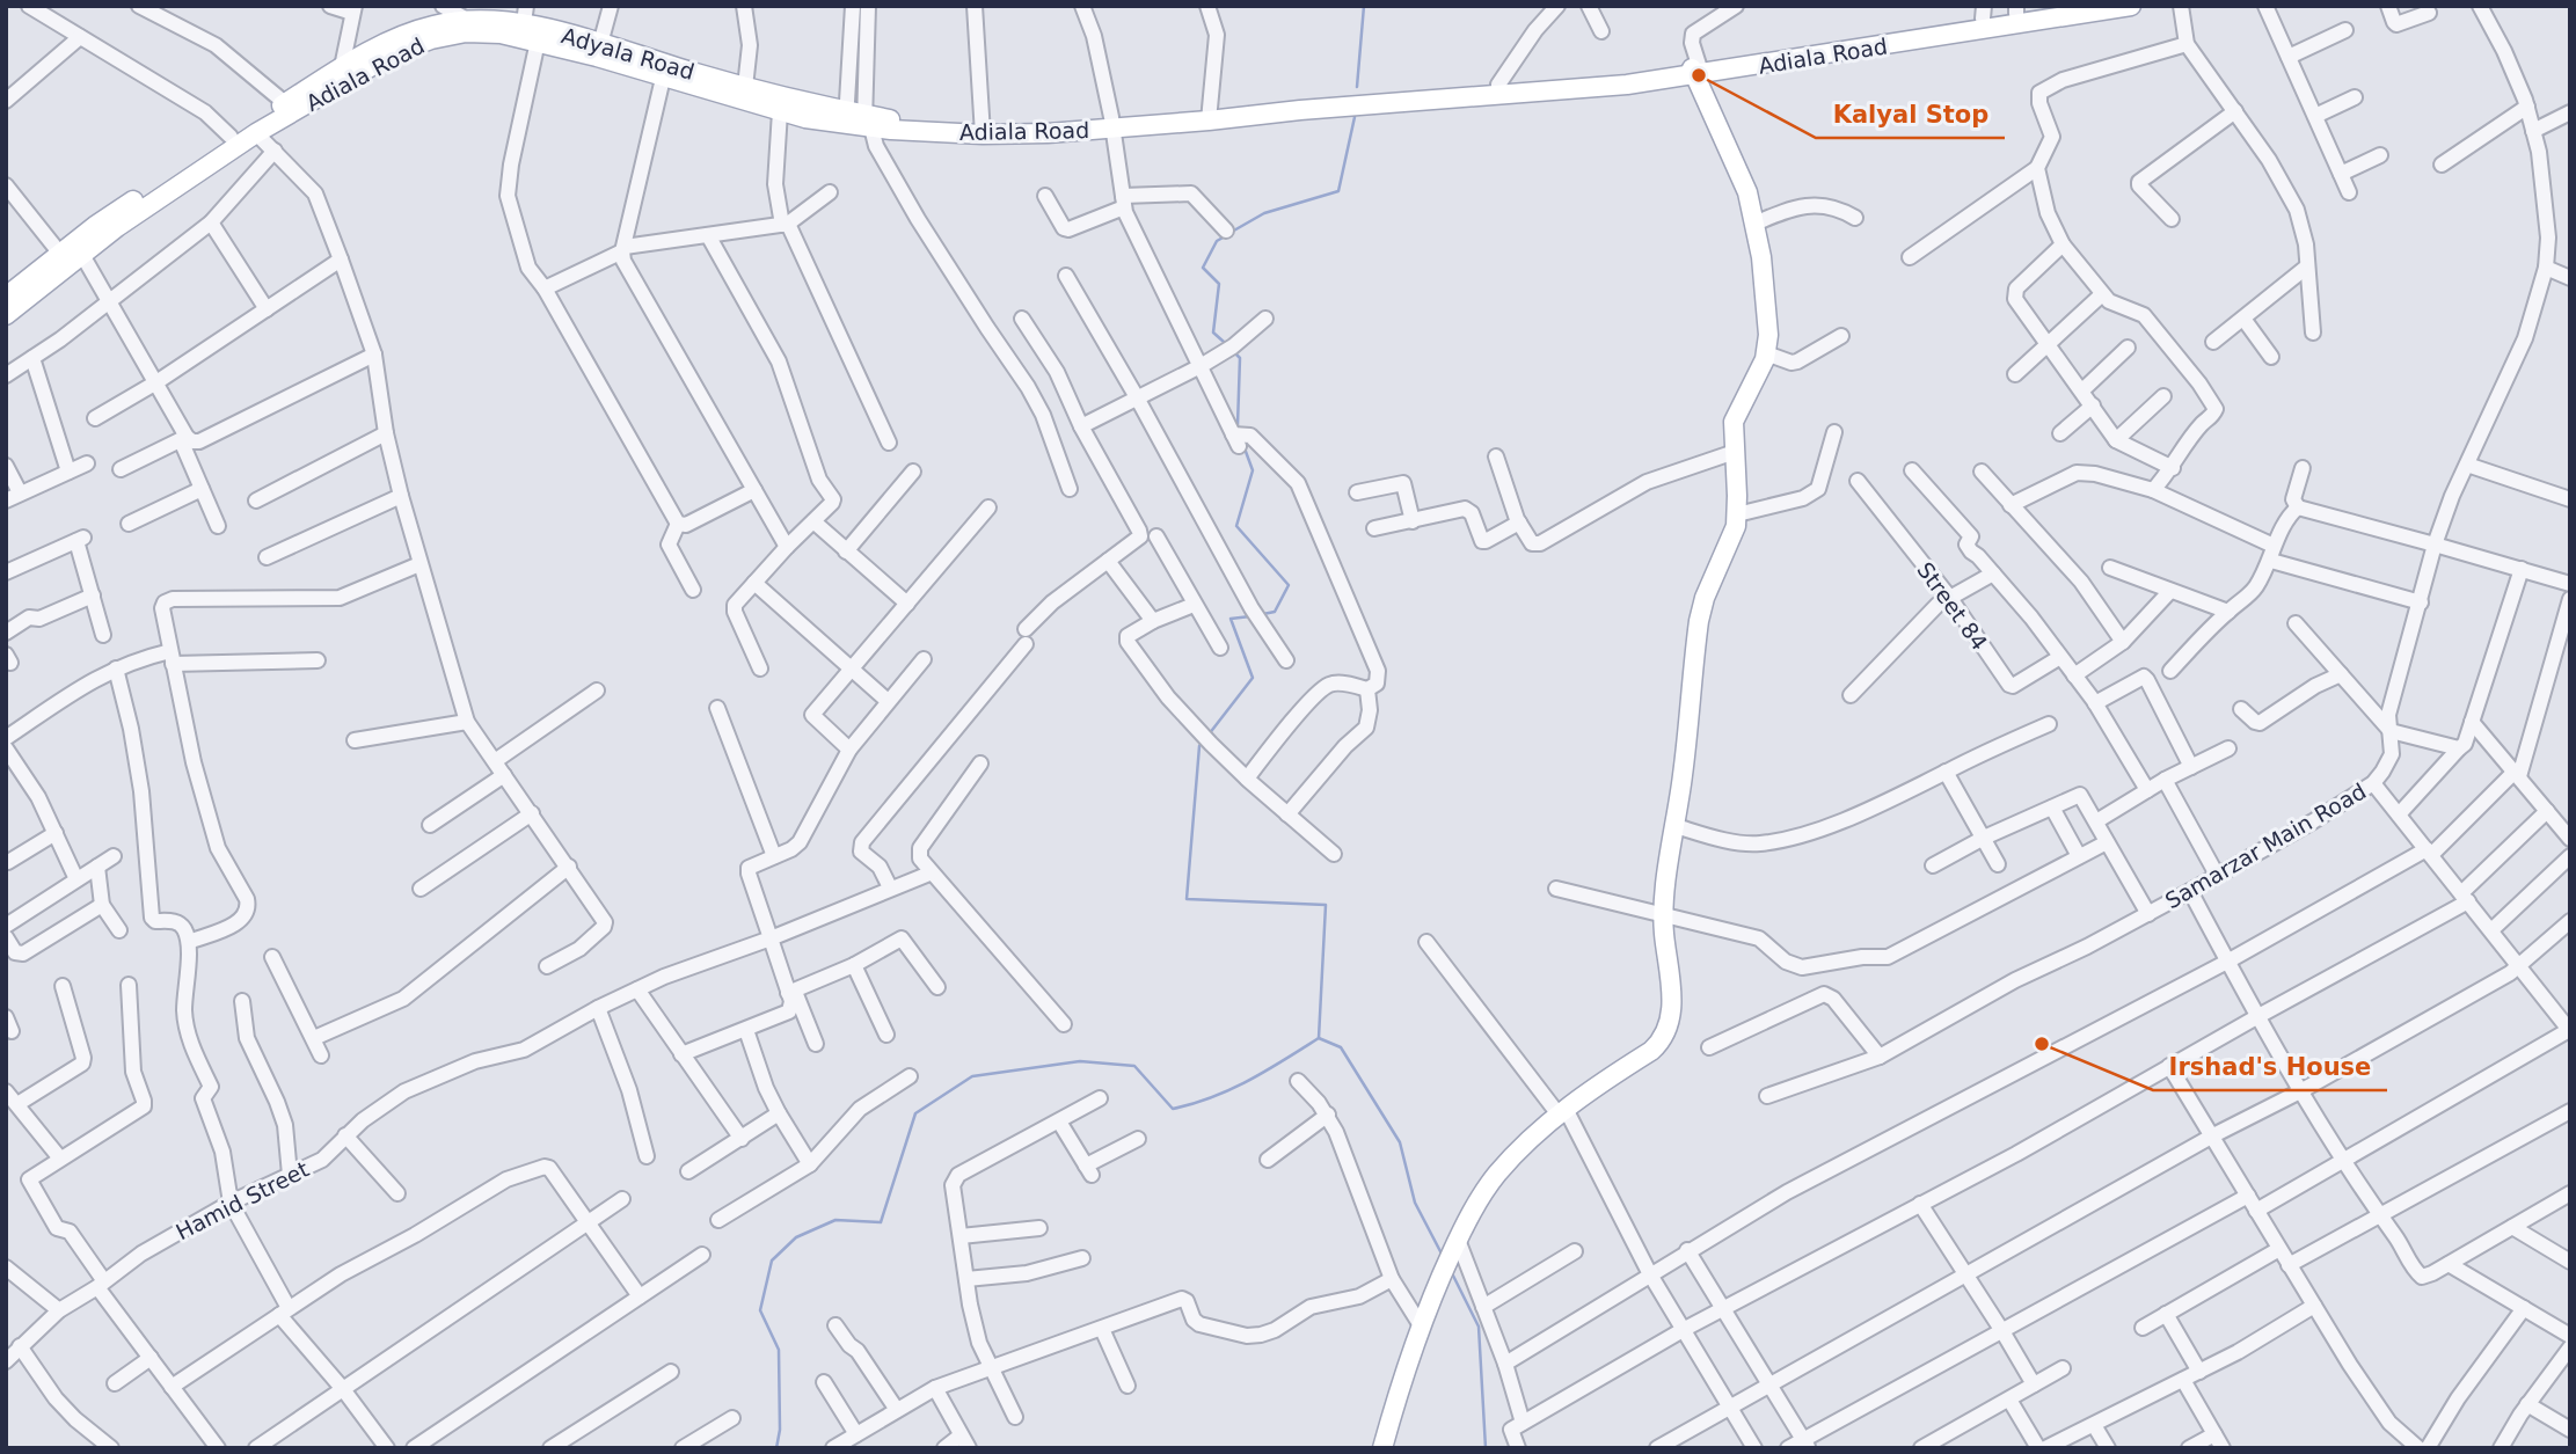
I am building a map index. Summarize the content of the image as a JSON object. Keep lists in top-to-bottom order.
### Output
{
  "streets": {
    "main road": ["Adyala Road", "Adiala Road"],
    "street": ["Street 84", "Samarzar Main Road", "Hamid Street"]
  },
  "crossings": [
    ["Adyala Road", "Adiala Road"]
  ],
  "places": ["Kalyal Stop", "Irshad's House"]
}
